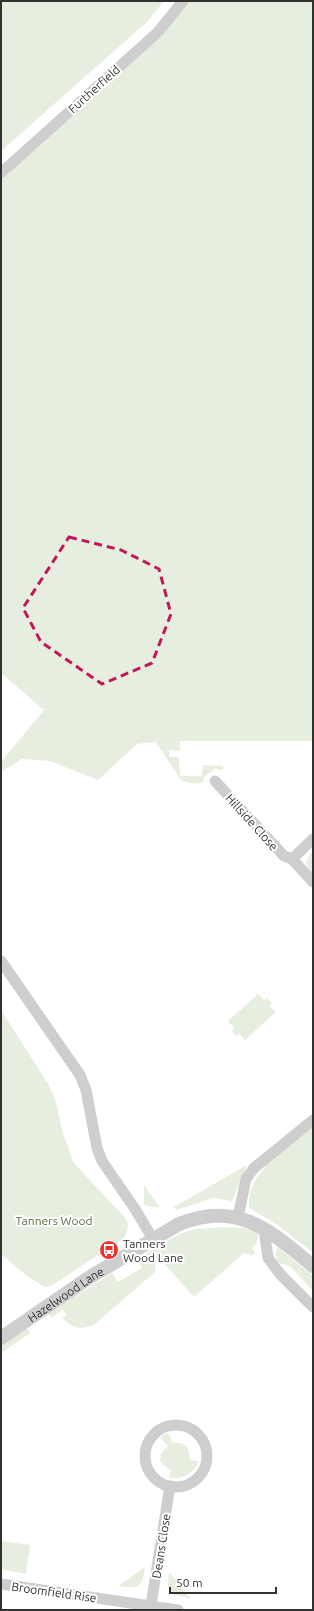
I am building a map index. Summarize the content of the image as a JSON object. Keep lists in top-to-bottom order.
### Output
{
  "streets": {
    "street": [
      "Furtherfield",
      "Hillside Close",
      "Hazelwood Lane",
      "Deans Close",
      "Broomfield Rise"
    ]
  },
  "crossings": [
    ["Deans Close", "Broomfield Rise"]
  ],
  "parks": ["Tanners Wood"],
  "places": {
    "bus stop": ["Tanners Wood Lane"]
  },
  "scale_bar": "50 m"
}
